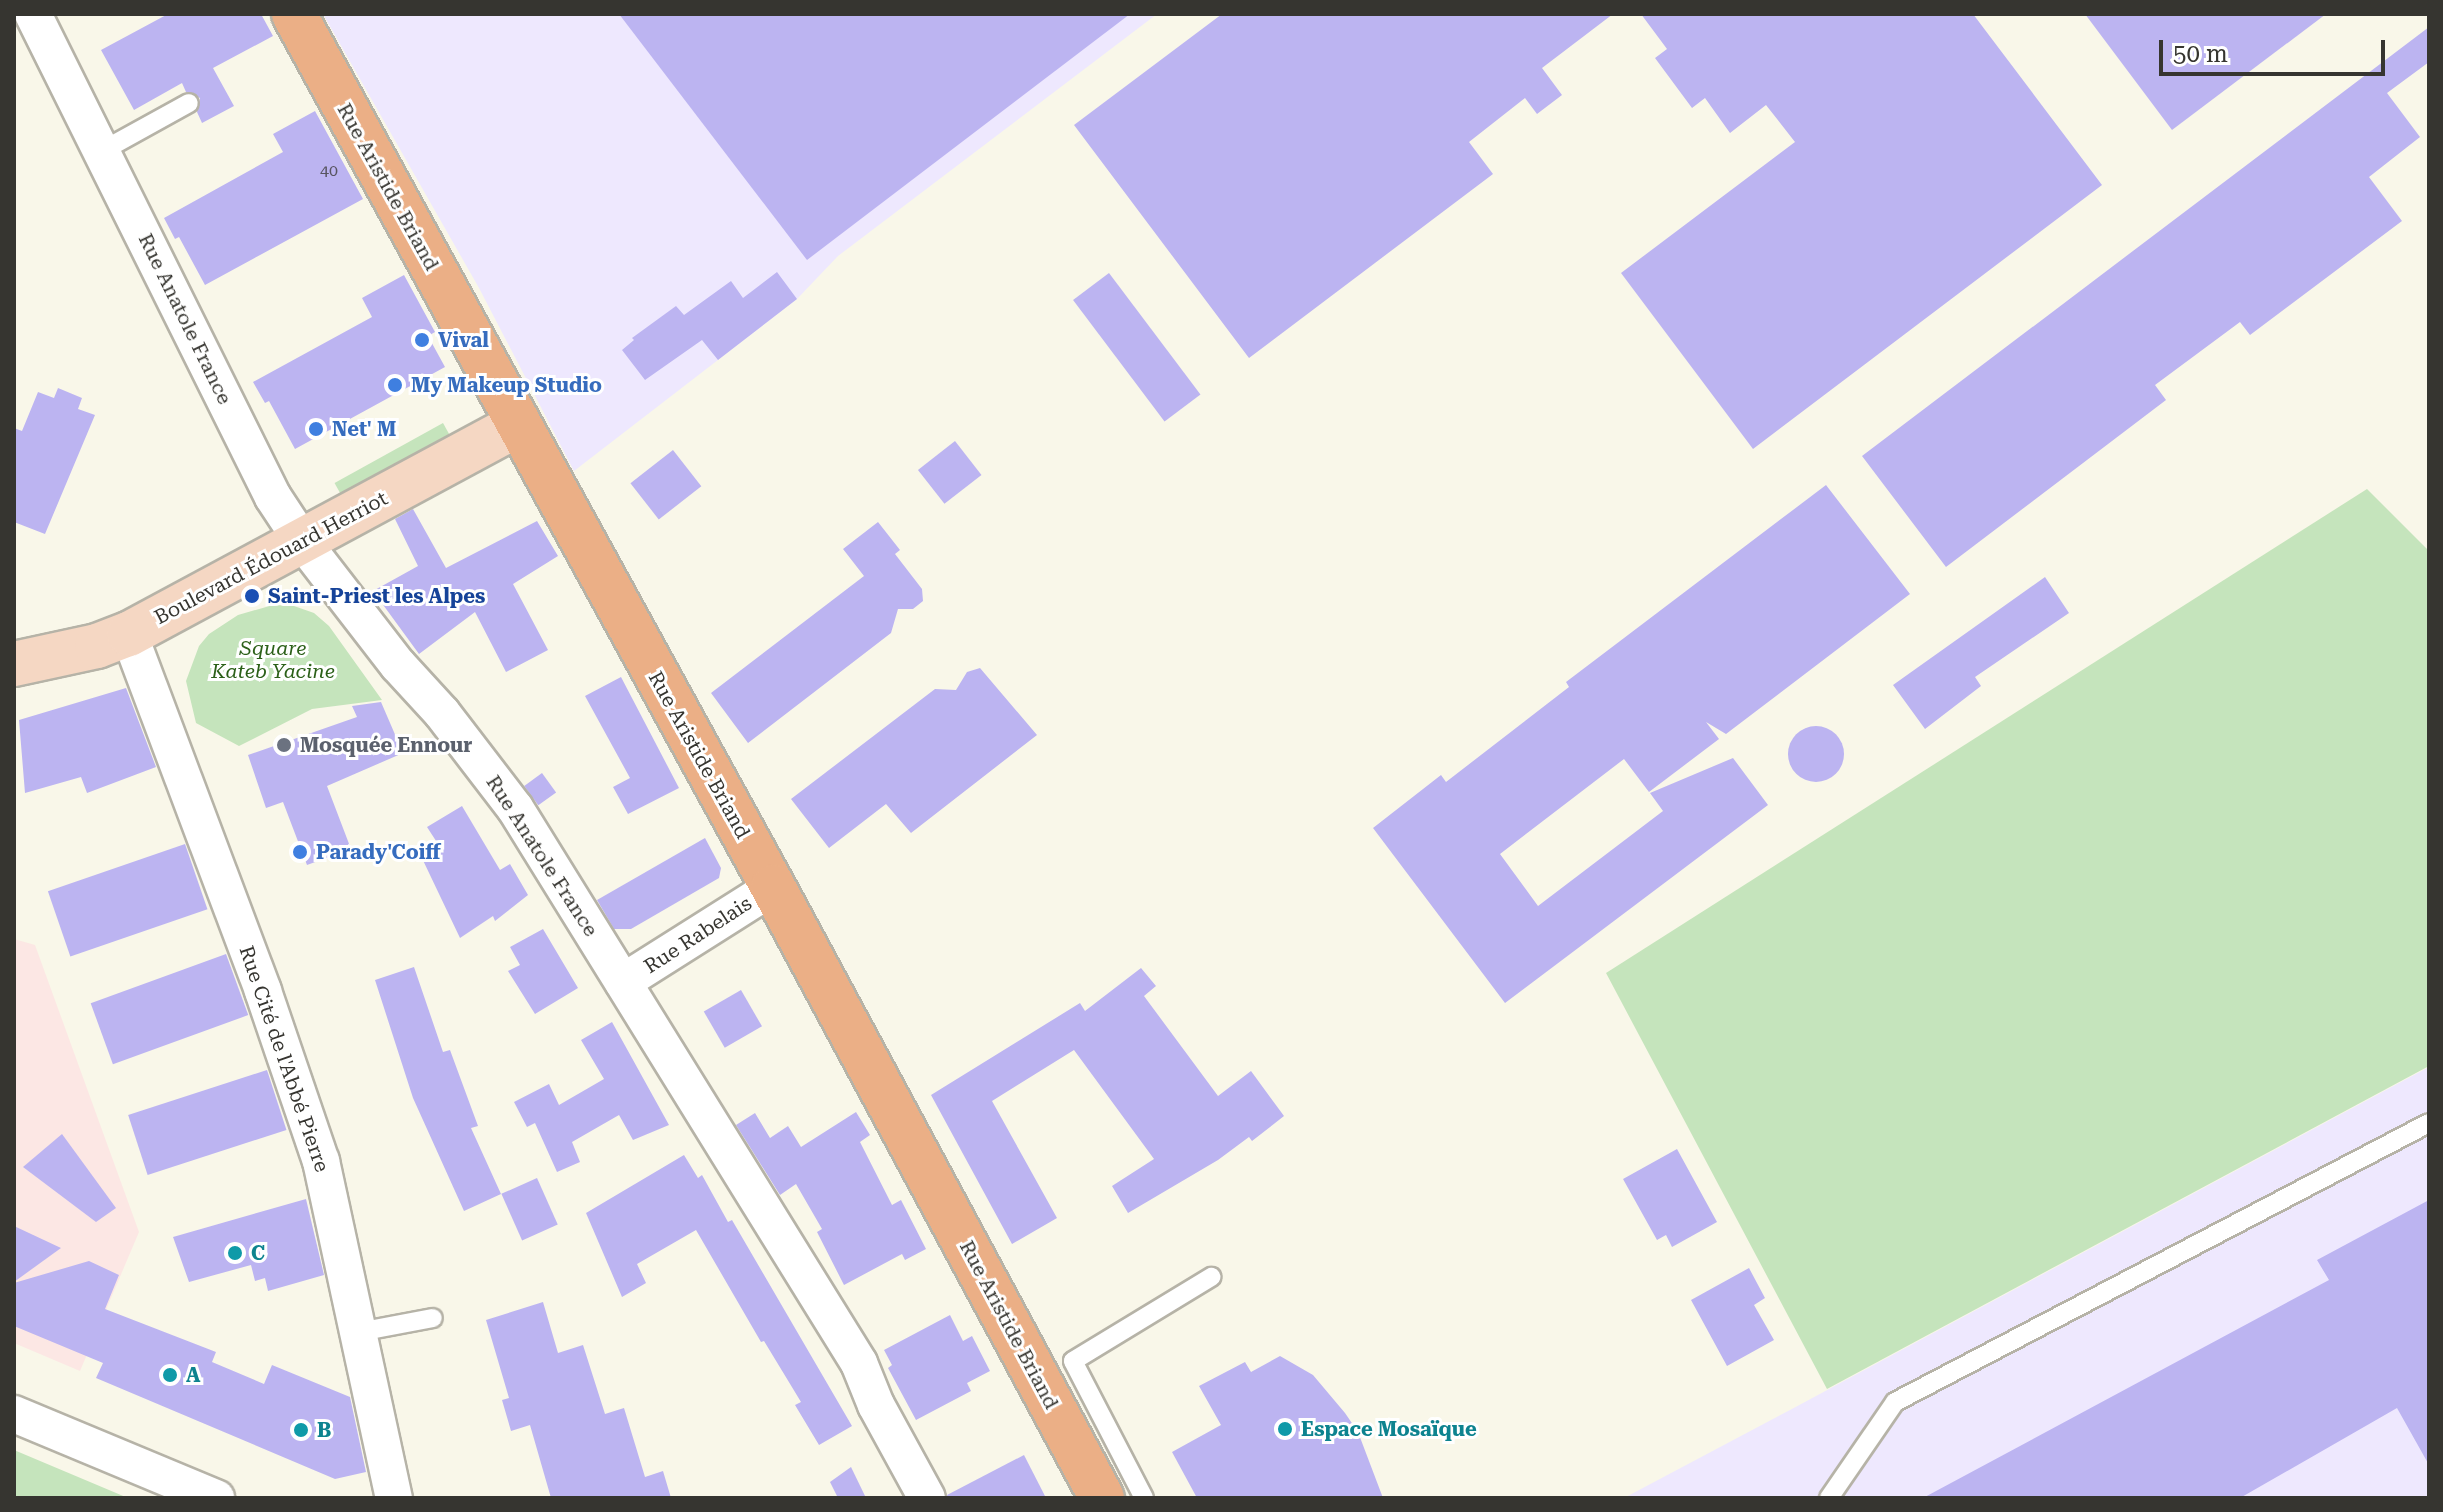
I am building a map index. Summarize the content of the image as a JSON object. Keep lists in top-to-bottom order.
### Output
{
  "streets": {
    "main road": ["Rue Aristide Briand", "Boulevard Édouard Herriot"],
    "street": ["Rue Anatole France", "Rue Rabelais", "Rue Cité de l'Abbé Pierre"]
  },
  "crossings": [
    ["Rue Aristide Briand", "Boulevard Édouard Herriot"],
    ["Rue Aristide Briand", "Rue Rabelais"],
    ["Rue Anatole France", "Boulevard Édouard Herriot"],
    ["Rue Anatole France", "Rue Rabelais"],
    ["Boulevard Édouard Herriot", "Rue Cité de l'Abbé Pierre"]
  ],
  "parks": ["Square Kateb Yacine"],
  "places": [
    "Vival",
    "My Makeup Studio",
    "Net' M",
    "Saint-Priest les Alpes",
    "Mosquée Ennour",
    "Parady'Coiff",
    "C",
    "A",
    "Espace Mosaïque",
    "B"
  ],
  "house_numbers": ["40"],
  "scale_bar": "50 m"
}
